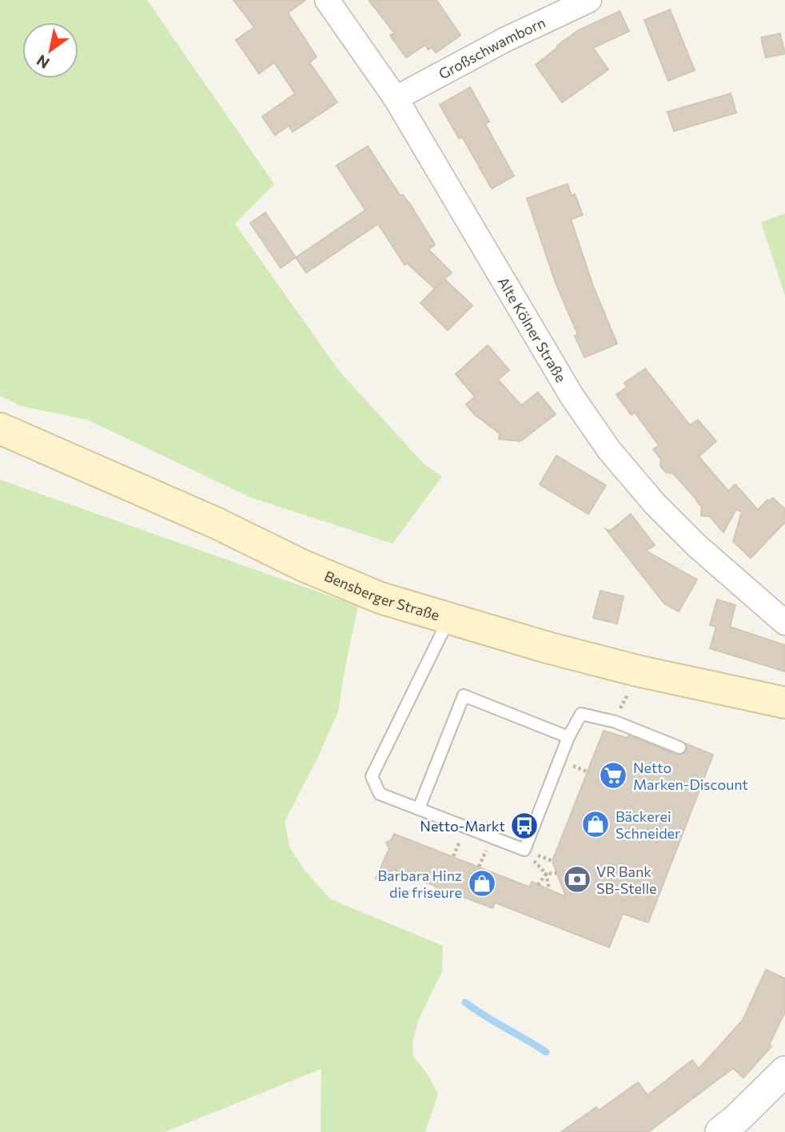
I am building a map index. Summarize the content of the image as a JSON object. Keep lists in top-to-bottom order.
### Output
{
  "streets": {
    "main road": ["Bensberger Straße"],
    "street": ["Großschwamborn", "Alte Kölner Straße"]
  },
  "crossings": [
    ["Großschwamborn", "Alte Kölner Straße"]
  ],
  "places": {
    "supermarket": ["Netto Marken-Discount"],
    "shop": ["Bäckerei Schneider", "Barbara Hinz die friseure"],
    "bus stop": ["Netto-Markt"],
    "bank": ["VR Bank SB-Stelle"]
  },
  "north": "bottom left"
}
